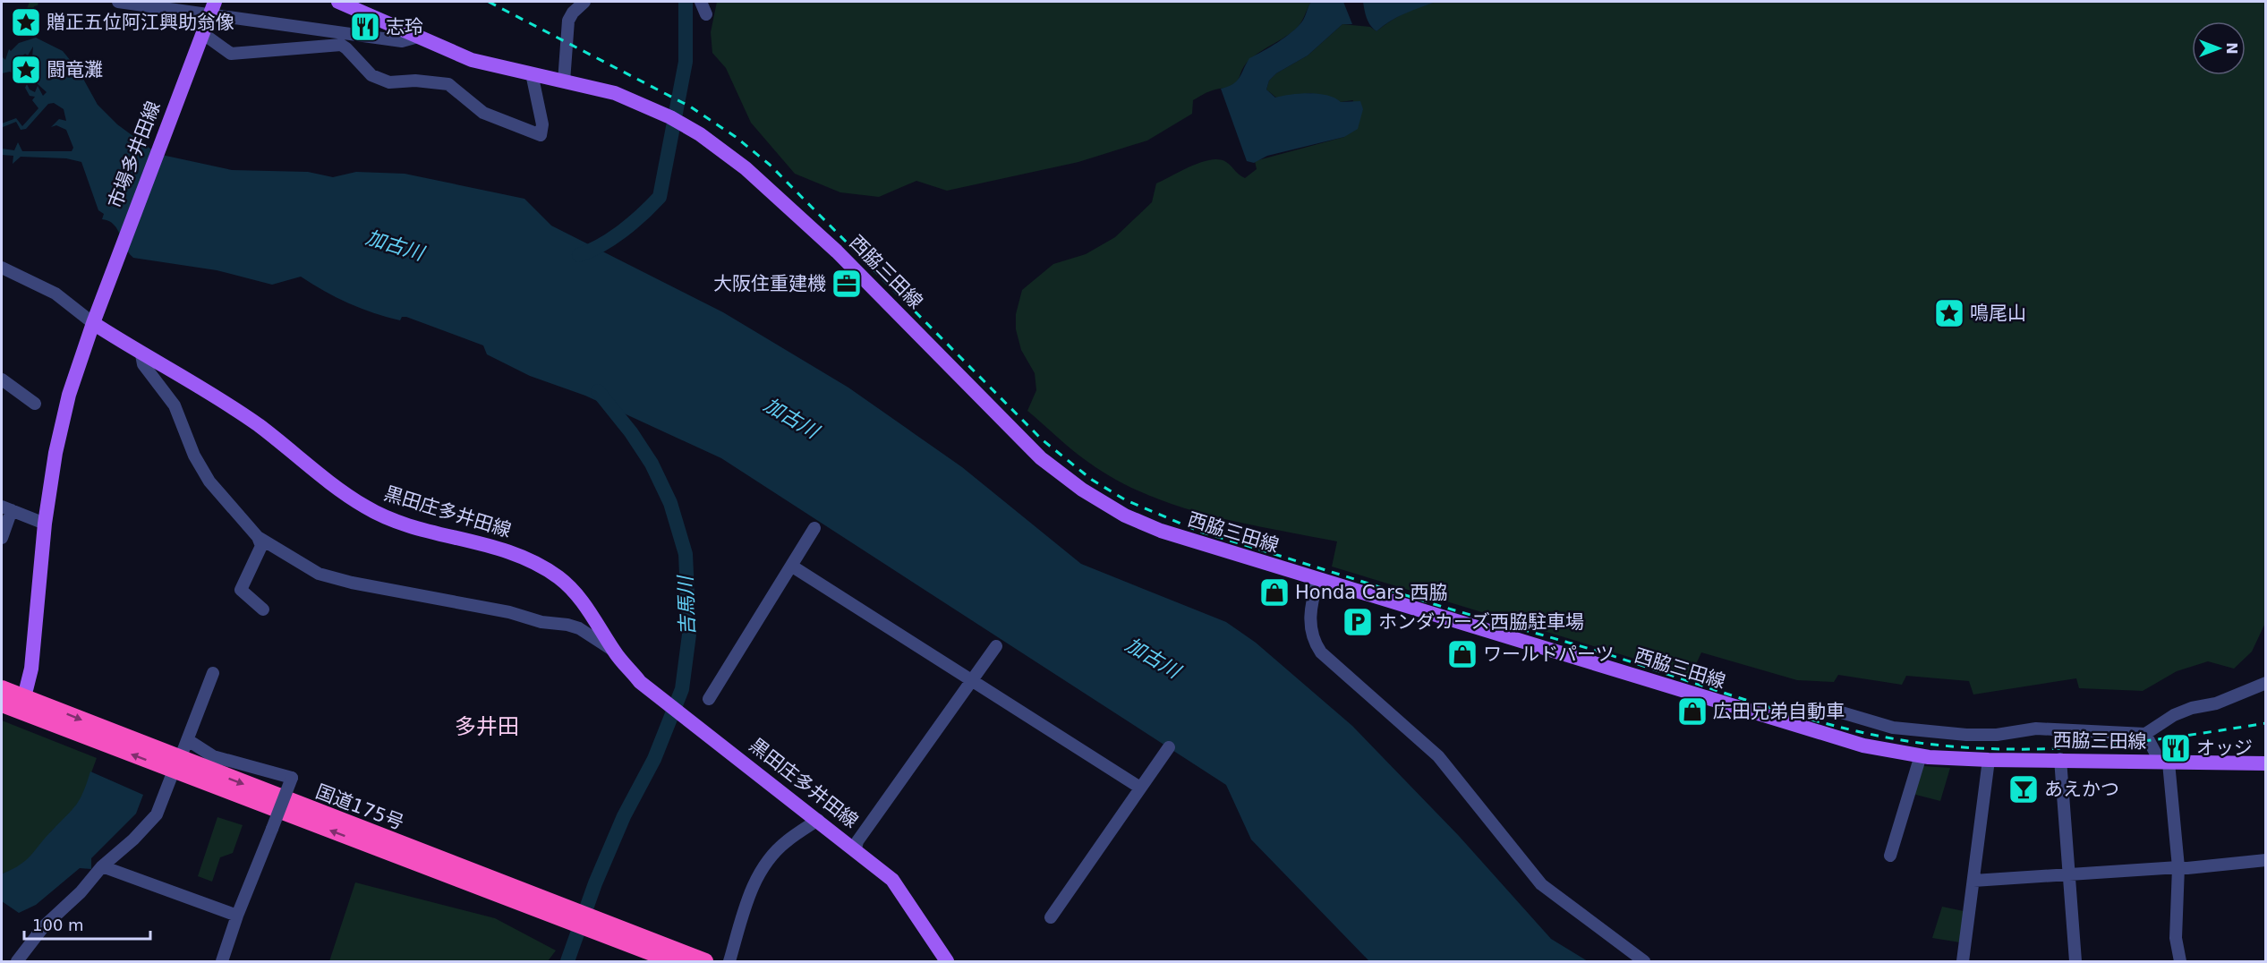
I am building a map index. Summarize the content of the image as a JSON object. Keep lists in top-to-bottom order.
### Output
{
  "streets": {
    "highway": ["国道175号"],
    "main road": ["市場多井田線", "西脇三田線", "黒田庄多井田線"]
  },
  "crossings": [
    ["市場多井田線", "黒田庄多井田線"]
  ],
  "districts": ["多井田"],
  "water": ["加古川", "吉馬川"],
  "places": {
    "place": ["贈正五位阿江興助翁像", "闘竜灘", "鳴尾山"],
    "restaurant": ["志玲", "オッジ"],
    "office": ["大阪住重建機"],
    "shop": ["Honda Cars 西脇", "ワールドパーツ", "広田兄弟自動車"],
    "parking": ["ホンダカーズ西脇駐車場"],
    "bar": ["あえかつ"]
  },
  "scale_bar": "100 m",
  "north": "right"
}
